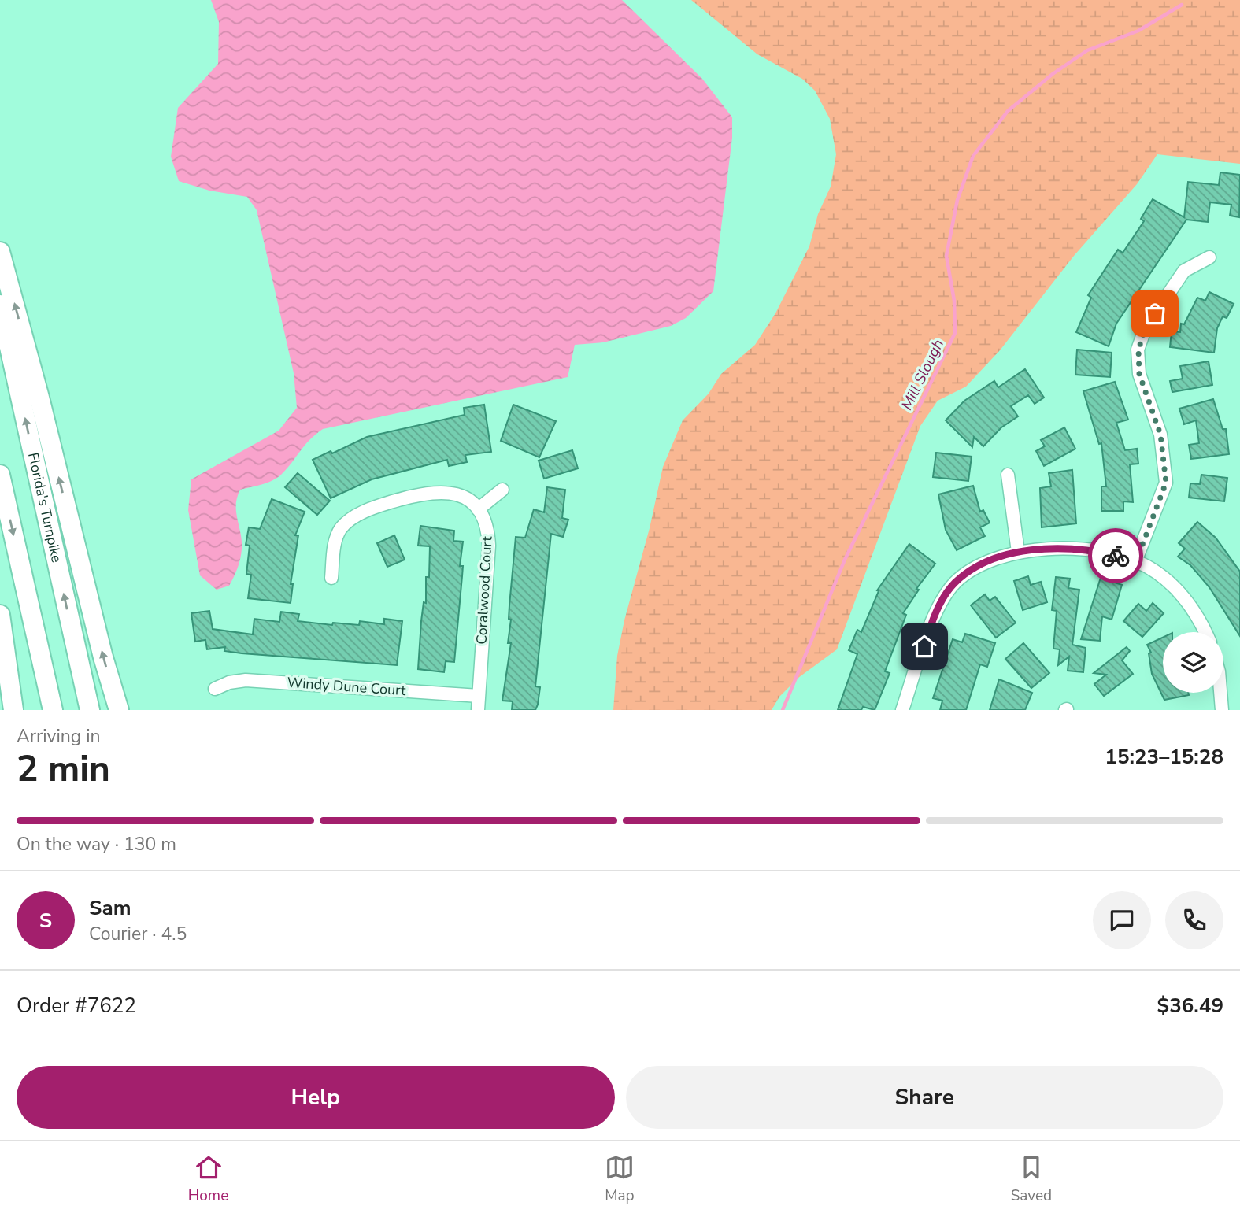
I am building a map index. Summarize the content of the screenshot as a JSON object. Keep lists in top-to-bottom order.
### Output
{
  "streets": {
    "highway": ["Florida's Turnpike"],
    "street": ["Coralwood Court", "Windy Dune Court"]
  },
  "crossings": [
    ["Coralwood Court", "Windy Dune Court"]
  ],
  "water": ["Mill Slough"],
  "page": {
    "heading": ["2 min", "Arriving in", "15:23–15:28"],
    "panel": [
      "Sam",
      "Courier · 4.5",
      "Order #7622",
      "$36.49"
    ],
    "bar": "On the way · 130 m",
    "round": "S",
    "buttons": ["Help", "Share"],
    "tabs": ["Home", "Map", "Saved"]
  }
}
